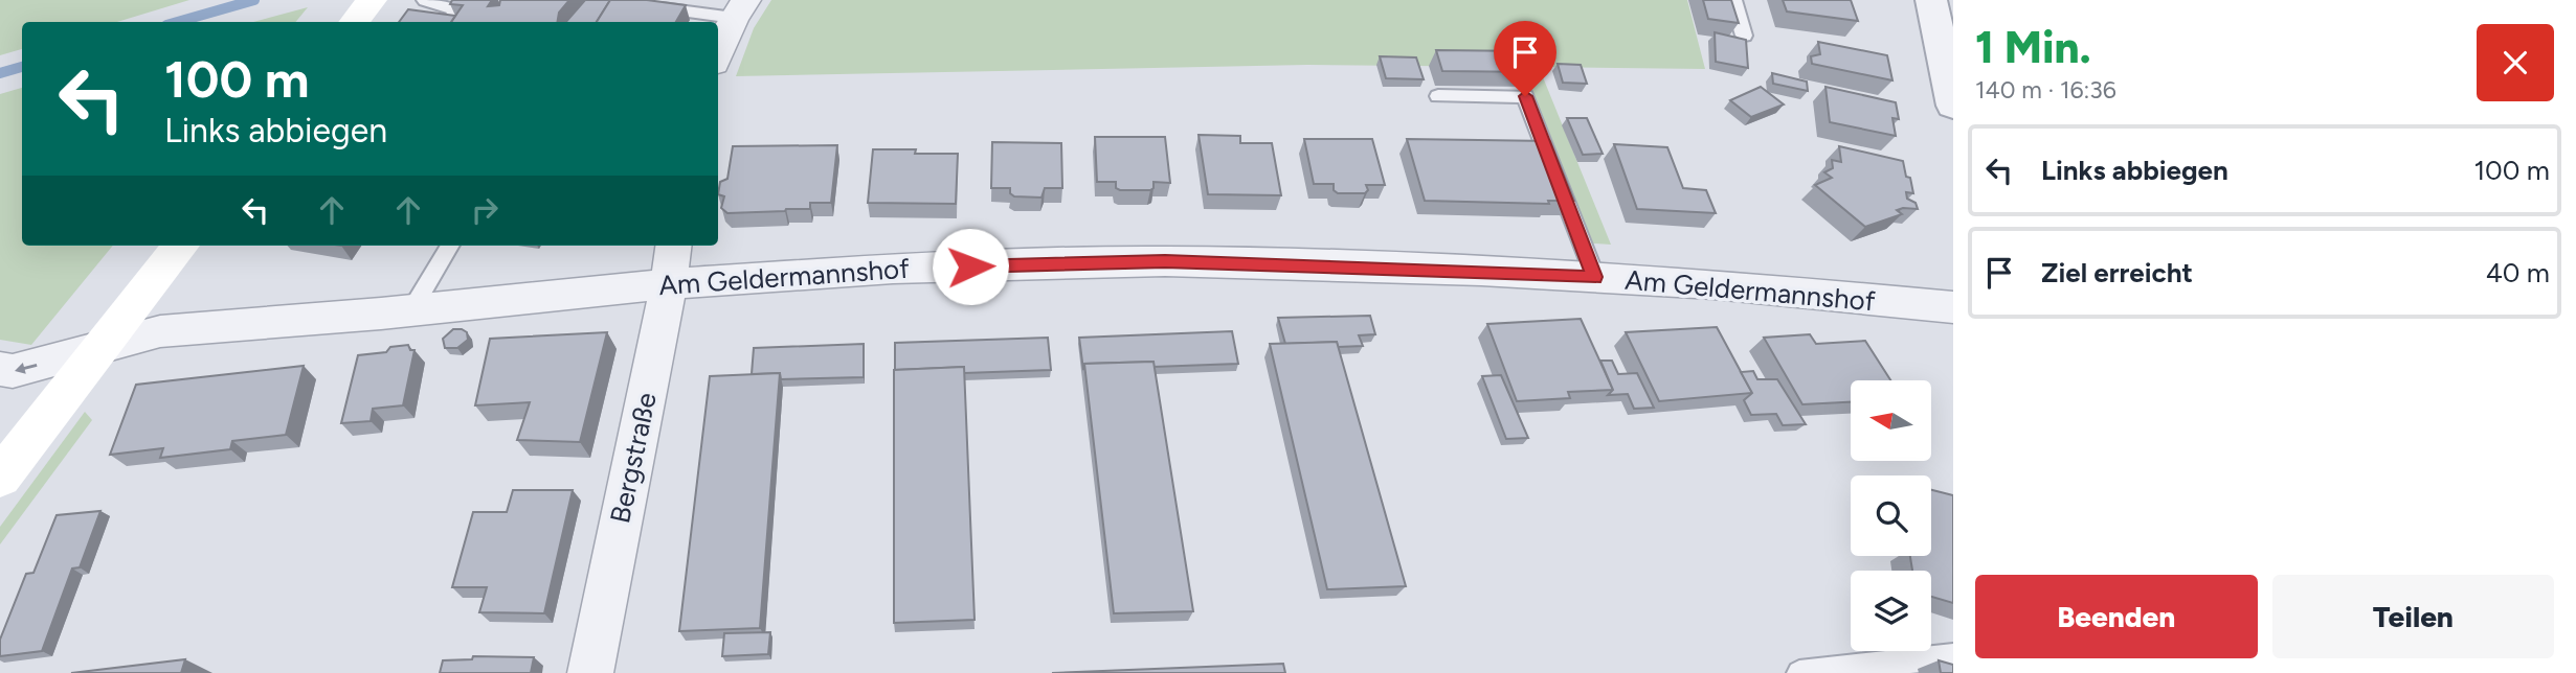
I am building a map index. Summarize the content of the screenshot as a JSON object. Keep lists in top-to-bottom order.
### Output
{
  "streets": {
    "street": ["Am Geldermannshof", "Bergstraße"]
  },
  "crossings": [
    ["Am Geldermannshof", "Bergstraße"]
  ],
  "north": "left",
  "page": {
    "heading": ["1 Min.", "140 m · 16:36"],
    "turn": ["100 m", "Links abbiegen"],
    "list": [
      {
        "name": "Links abbiegen",
        "value": "100 m"
      },
      {
        "name": "Ziel erreicht",
        "value": "40 m"
      }
    ],
    "buttons": ["Beenden", "Teilen"]
  }
}
